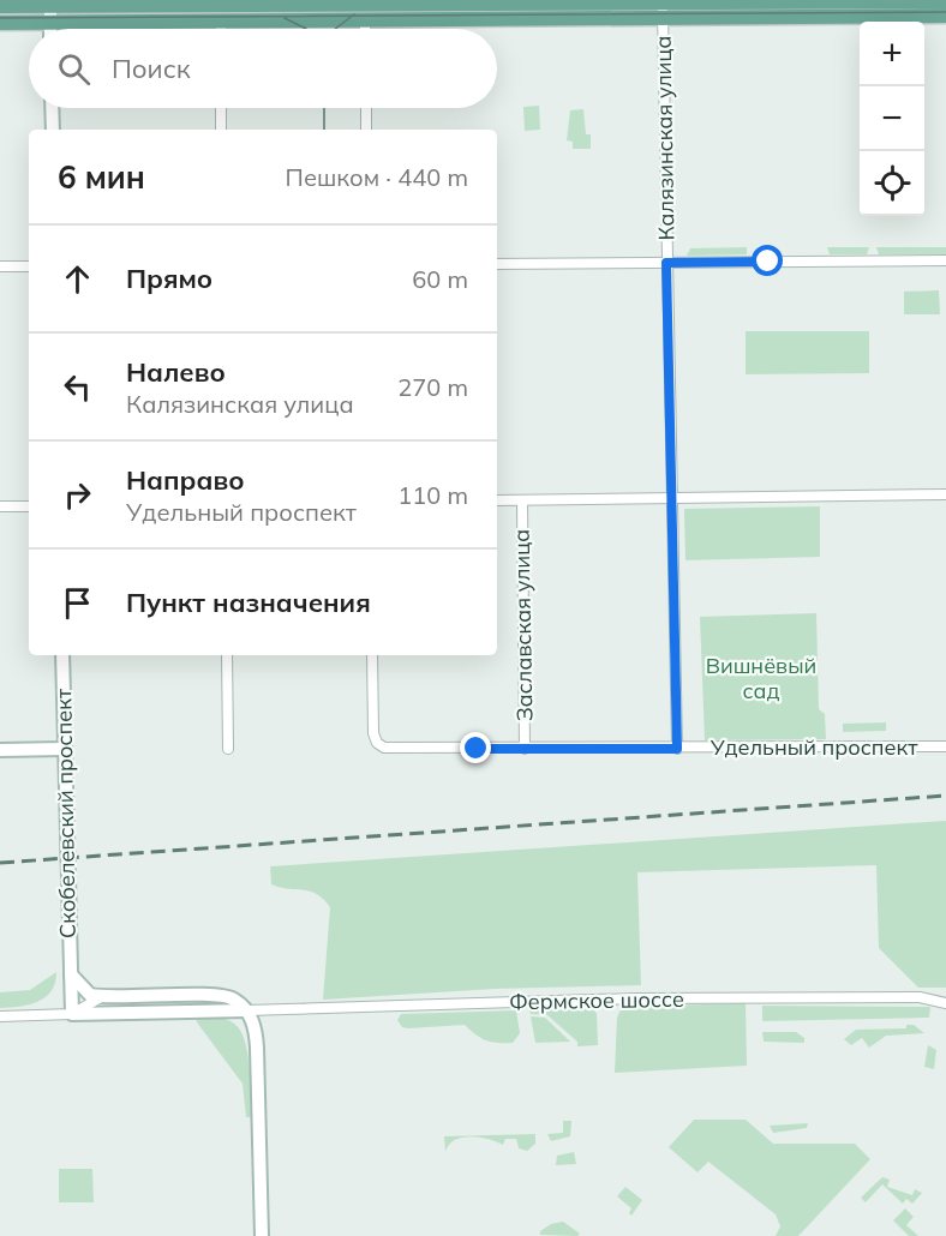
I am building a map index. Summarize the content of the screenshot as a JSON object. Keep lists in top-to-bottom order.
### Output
{
  "streets": {
    "street": [
      "Калязинская улица",
      "Заславская улица",
      "Удельный проспект",
      "Скобелевский проспект",
      "Фермское шоссе"
    ]
  },
  "crossings": [
    ["Калязинская улица", "Удельный проспект"],
    ["Заславская улица", "Удельный проспект"],
    ["Скобелевский проспект", "Фермское шоссе"]
  ],
  "parks": ["Вишнёвый сад"],
  "page": {
    "map_buttons": ["+", "−"],
    "search": "Поиск",
    "heading": ["6 мин", "Пешком · 440 m"],
    "list": [
      ["Прямо", "60 m"],
      ["Налево", "Калязинская улица", "270 m"],
      ["Направо", "Удельный проспект", "110 m"],
      "Пункт назначения"
    ]
  }
}
